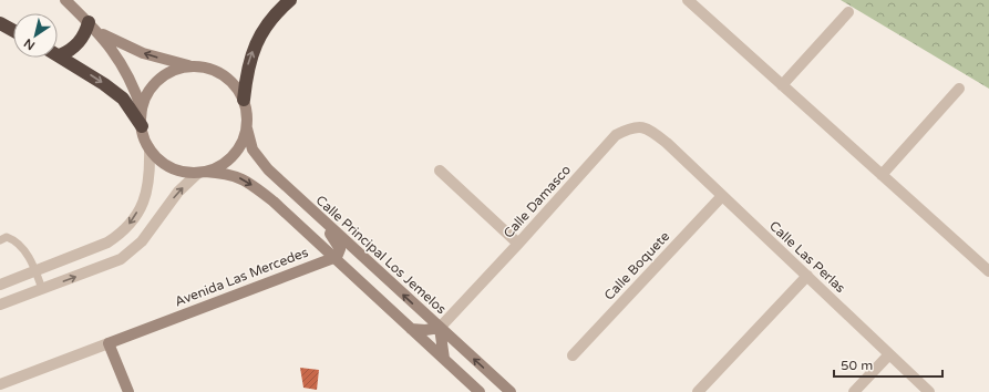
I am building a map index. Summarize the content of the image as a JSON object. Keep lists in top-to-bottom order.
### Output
{
  "streets": {
    "main road": ["Calle Principal Los Jemelos", "Avenida Las Mercedes"],
    "street": ["Calle Damasco", "Calle Las Perlas", "Calle Boquete"]
  },
  "crossings": [
    ["Calle Damasco", "Calle Principal Los Jemelos"],
    ["Calle Damasco", "Calle Las Perlas"],
    ["Calle Las Perlas", "Calle Boquete"]
  ],
  "scale_bar": "50 m",
  "north": "bottom left"
}
